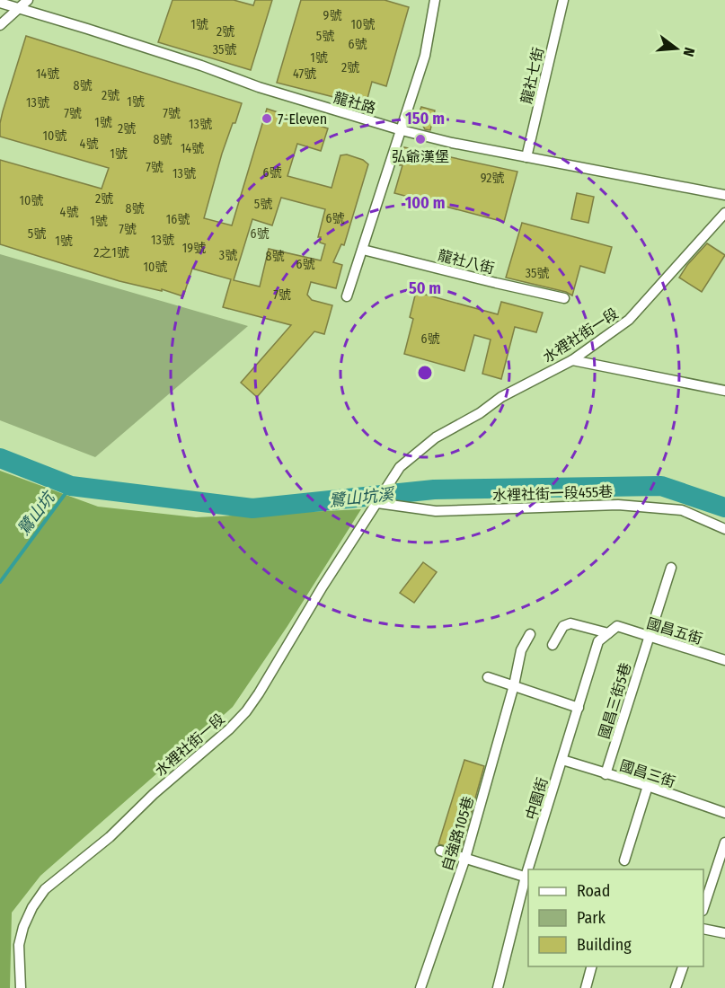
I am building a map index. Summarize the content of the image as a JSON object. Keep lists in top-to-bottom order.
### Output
{
  "streets": {
    "street": [
      "龍社七街",
      "龍社路",
      "龍社八街",
      "水裡社街一段",
      "水裡社街一段455巷",
      "國昌五街",
      "國昌三街5巷",
      "國昌三街",
      "中園街",
      "自強路105巷"
    ]
  },
  "crossings": [
    ["龍社七街", "龍社路"],
    ["水裡社街一段", "水裡社街一段455巷"],
    ["國昌五街", "國昌三街5巷"],
    ["國昌五街", "中園街"],
    ["國昌三街5巷", "國昌三街"],
    ["國昌三街", "中園街"]
  ],
  "water": ["鷺山坑溪", "鷺山坑"],
  "places": ["7-Eleven", "弘爺漢堡"],
  "house_numbers": [
    "9號",
    "1號",
    "10號",
    "2號",
    "5號",
    "6號",
    "35號",
    "1號",
    "2號",
    "14號",
    "47號",
    "8號",
    "2號",
    "1號",
    "13號",
    "7號",
    "7號",
    "1號",
    "13號",
    "2號",
    "10號",
    "8號",
    "4號",
    "14號",
    "1號",
    "7號",
    "6號",
    "13號",
    "92號",
    "2號",
    "10號",
    "5號",
    "8號",
    "4號",
    "6號",
    "16號",
    "1號",
    "7號",
    "5號",
    "6號",
    "13號",
    "1號",
    "19號",
    "2之1號",
    "3號",
    "8號",
    "6號",
    "10號",
    "35號",
    "7號",
    "6號"
  ],
  "legend": ["Road", "Park", "Building"],
  "north": "right",
  "rings": ["150 m", "100 m", "50 m"]
}
